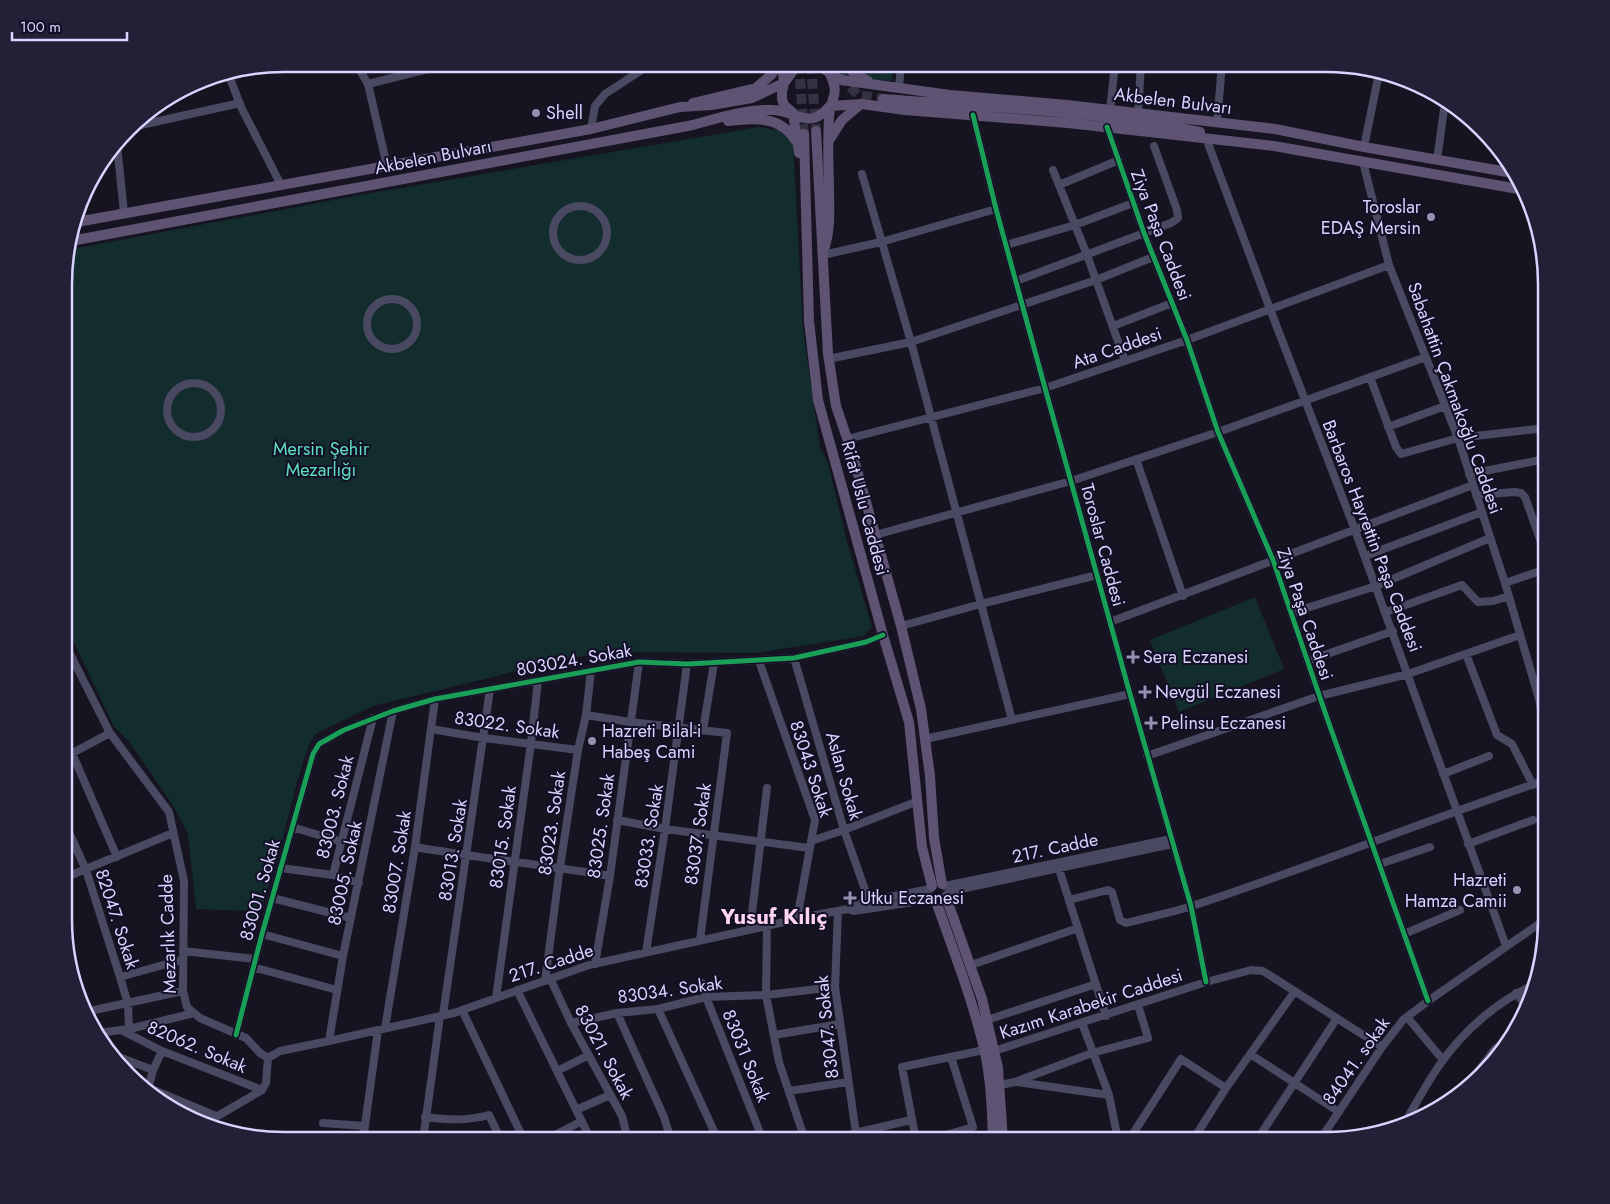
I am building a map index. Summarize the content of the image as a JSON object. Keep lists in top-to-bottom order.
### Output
{
  "streets": {
    "main road": ["Akbelen Bulvarı", "Rifat Uslu Caddesi"],
    "street": [
      "Ziya Paşa Caddesi",
      "Ata Caddesi",
      "Sabahattin Çakmakoğlu Caddesi",
      "Barbaros Hayrettin Paşa Caddesi",
      "Toroslar Caddesi",
      "803024. Sokak",
      "83022. Sokak",
      "83043 Sokak",
      "Aslan Sokak",
      "83003. Sokak",
      "83023. Sokak",
      "83025. Sokak",
      "83037. Sokak",
      "83033. Sokak",
      "83015. Sokak",
      "217. Cadde",
      "83013. Sokak",
      "83007. Sokak",
      "83005. Sokak",
      "83001. Sokak",
      "82047. Sokak",
      "Mezarlık Cadde",
      "83034. Sokak",
      "Kazım Karabekir Caddesi",
      "83047. Sokak",
      "82062. Sokak",
      "83021. Sokak",
      "83031 Sokak",
      "84041. sokak"
    ]
  },
  "crossings": [
    ["Akbelen Bulvarı", "Ziya Paşa Caddesi"],
    ["Akbelen Bulvarı", "Sabahattin Çakmakoğlu Caddesi"],
    ["Akbelen Bulvarı", "Barbaros Hayrettin Paşa Caddesi"],
    ["Akbelen Bulvarı", "Toroslar Caddesi"],
    ["Ziya Paşa Caddesi", "Ata Caddesi"],
    ["Ziya Paşa Caddesi", "84041. sokak"],
    ["Ata Caddesi", "Sabahattin Çakmakoğlu Caddesi"],
    ["Ata Caddesi", "Rifat Uslu Caddesi"],
    ["Ata Caddesi", "Barbaros Hayrettin Paşa Caddesi"],
    ["Ata Caddesi", "Toroslar Caddesi"],
    ["Rifat Uslu Caddesi", "803024. Sokak"],
    ["Rifat Uslu Caddesi", "217. Cadde"],
    ["Barbaros Hayrettin Paşa Caddesi", "84041. sokak"],
    ["Toroslar Caddesi", "217. Cadde"],
    ["Toroslar Caddesi", "Kazım Karabekir Caddesi"],
    ["803024. Sokak", "83043 Sokak"],
    ["803024. Sokak", "Aslan Sokak"],
    ["803024. Sokak", "83003. Sokak"],
    ["803024. Sokak", "83023. Sokak"],
    ["803024. Sokak", "83025. Sokak"],
    ["803024. Sokak", "83033. Sokak"],
    ["803024. Sokak", "83015. Sokak"],
    ["803024. Sokak", "83013. Sokak"],
    ["803024. Sokak", "83007. Sokak"],
    ["803024. Sokak", "83005. Sokak"],
    ["803024. Sokak", "83001. Sokak"],
    ["83022. Sokak", "83023. Sokak"],
    ["83022. Sokak", "83015. Sokak"],
    ["83022. Sokak", "83013. Sokak"],
    ["83022. Sokak", "83007. Sokak"],
    ["83043 Sokak", "217. Cadde"],
    ["Aslan Sokak", "217. Cadde"],
    ["83023. Sokak", "217. Cadde"],
    ["83023. Sokak", "83021. Sokak"],
    ["83025. Sokak", "217. Cadde"],
    ["83037. Sokak", "217. Cadde"],
    ["83033. Sokak", "217. Cadde"],
    ["83015. Sokak", "217. Cadde"],
    ["217. Cadde", "83013. Sokak"],
    ["217. Cadde", "83007. Sokak"],
    ["217. Cadde", "83005. Sokak"],
    ["217. Cadde", "Mezarlık Cadde"],
    ["217. Cadde", "83047. Sokak"],
    ["217. Cadde", "83021. Sokak"],
    ["83001. Sokak", "Mezarlık Cadde"],
    ["82047. Sokak", "82062. Sokak"],
    ["83034. Sokak", "83047. Sokak"],
    ["83034. Sokak", "83021. Sokak"],
    ["83034. Sokak", "83031 Sokak"],
    ["Kazım Karabekir Caddesi", "84041. sokak"]
  ],
  "districts": ["Yusuf Kılıç"],
  "parks": ["Mersin Şehir Mezarlığı"],
  "places": {
    "other": [
      "Shell",
      "Toroslar EDAŞ Mersin",
      "Hazreti Bilal-i Habeş Cami",
      "Hazreti Hamza Camii"
    ],
    "health": [
      "Sera Eczanesi",
      "Nevgül Eczanesi",
      "Pelinsu Eczanesi",
      "Utku Eczanesi"
    ]
  },
  "scale_bar": "100 m"
}
